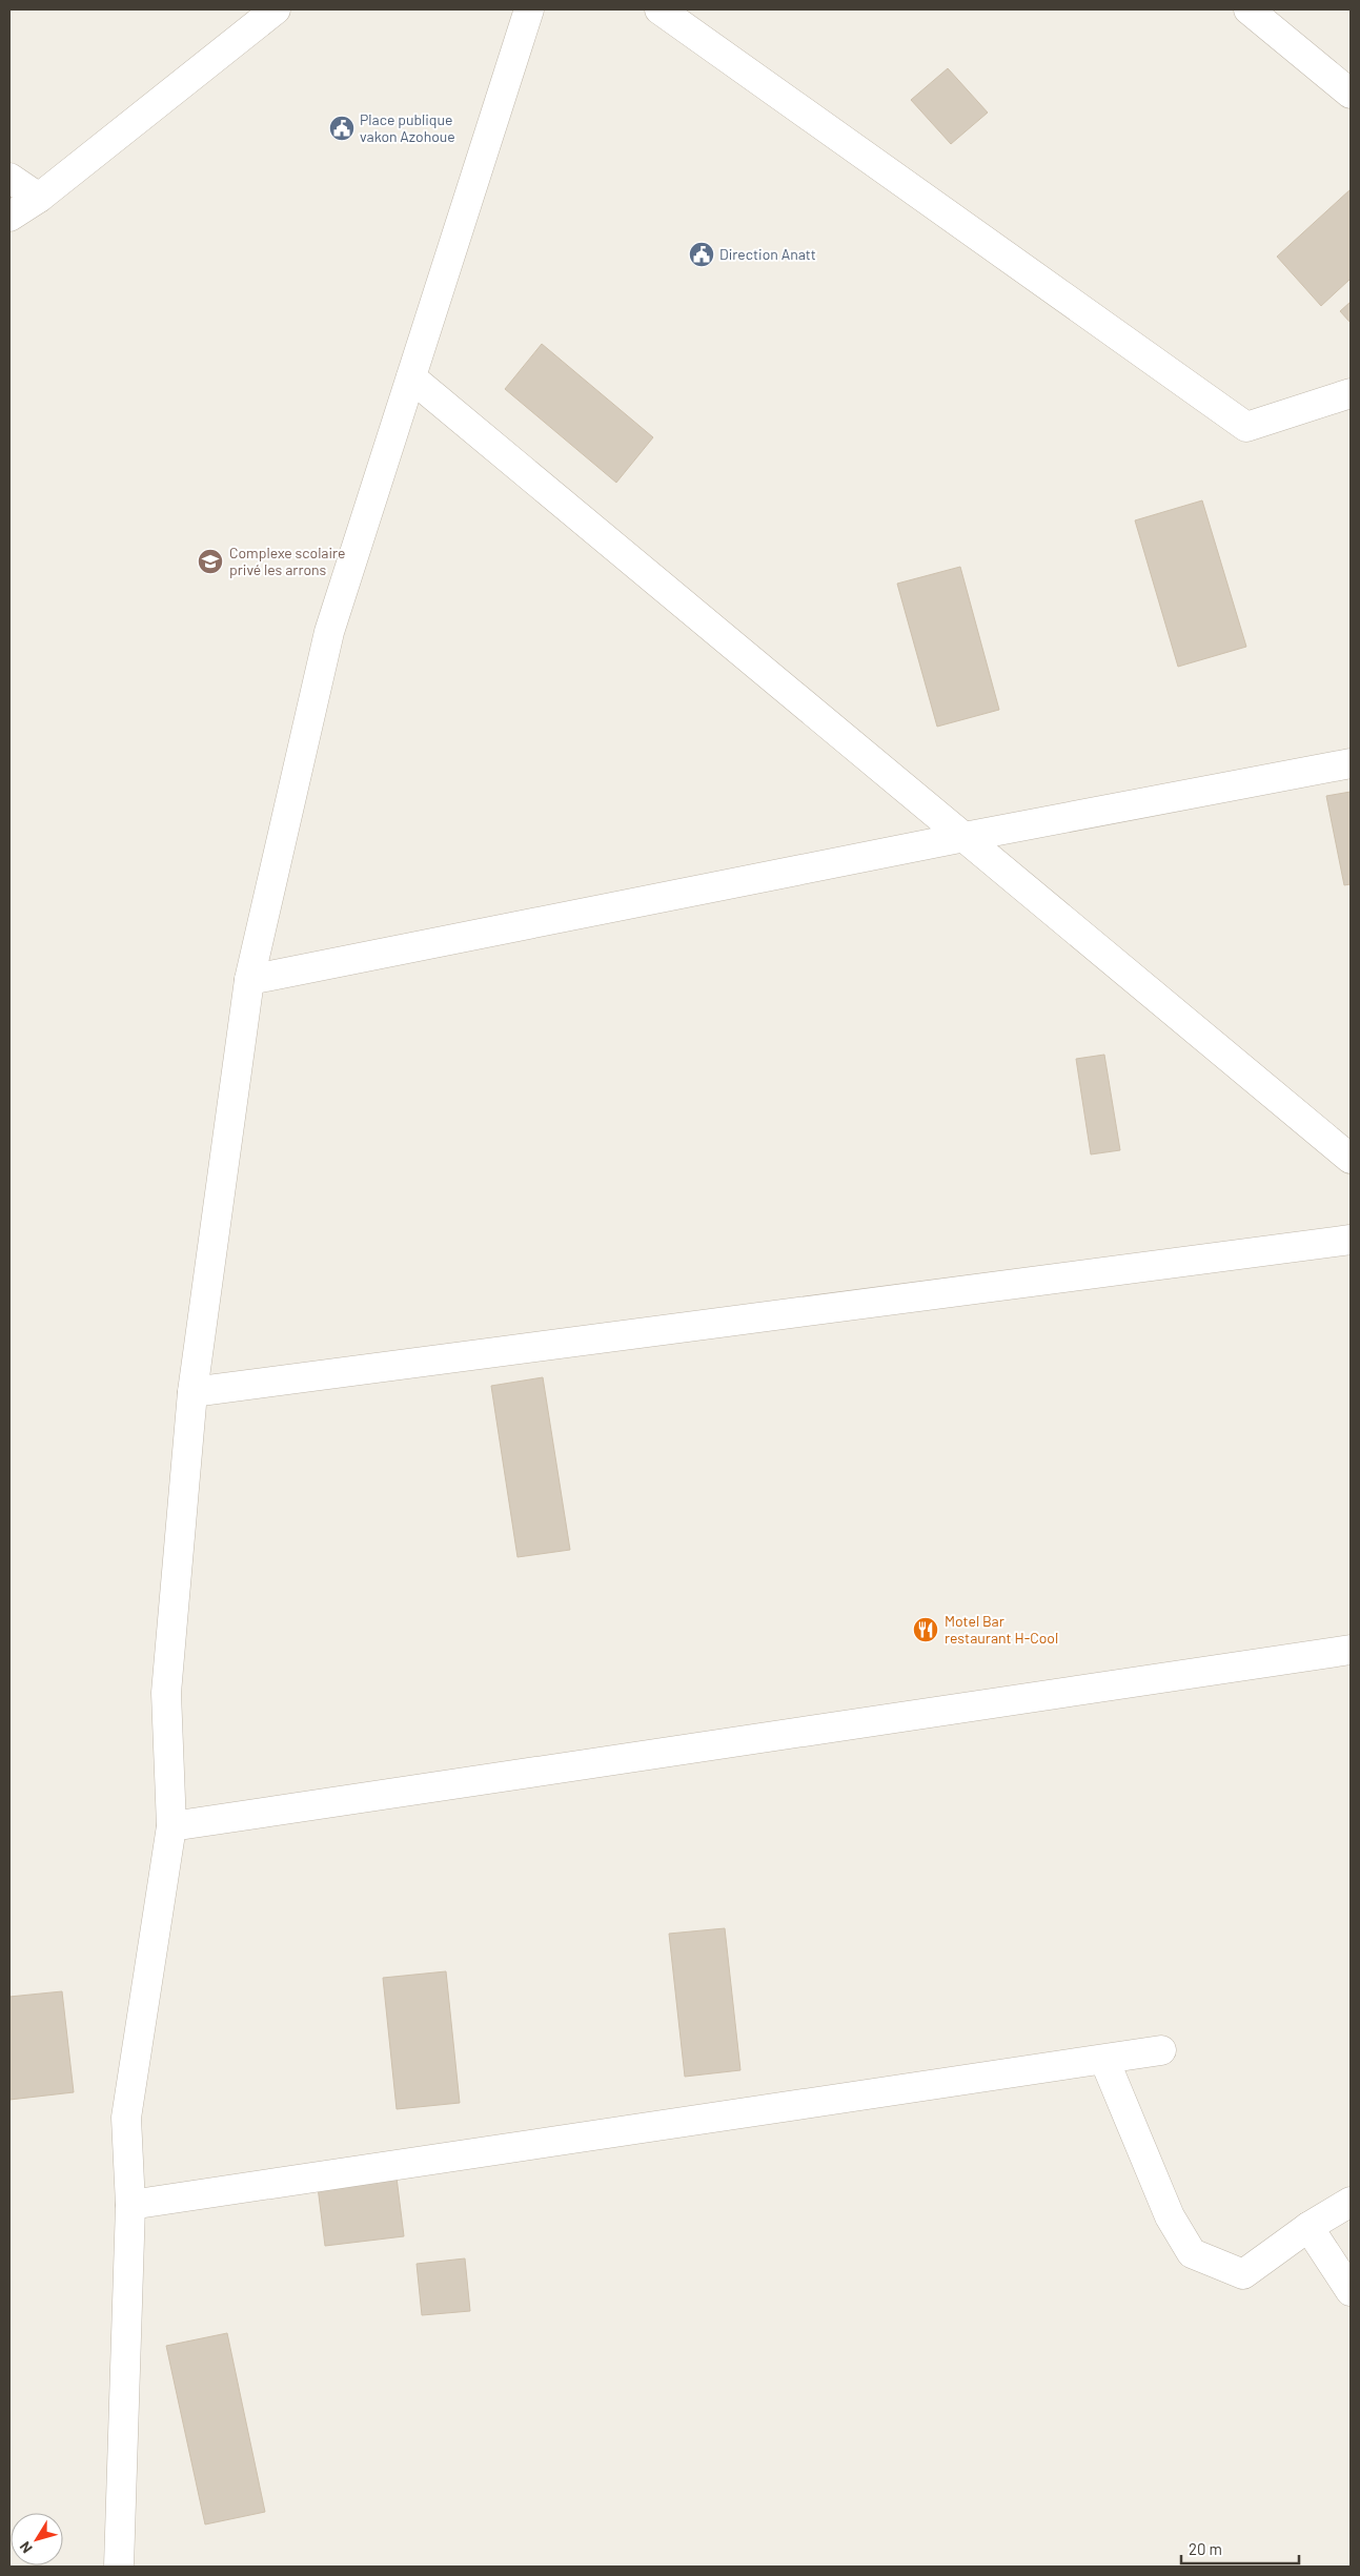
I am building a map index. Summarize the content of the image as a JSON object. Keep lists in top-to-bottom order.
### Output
{
  "places": {
    "public building": ["Place publique vakon Azohoue", "Direction Anatt"],
    "school or university": ["Complexe scolaire privé les arrons"],
    "restaurant": ["Motel Bar restaurant H-Cool"]
  },
  "scale_bar": "20 m",
  "north": "bottom left"
}
